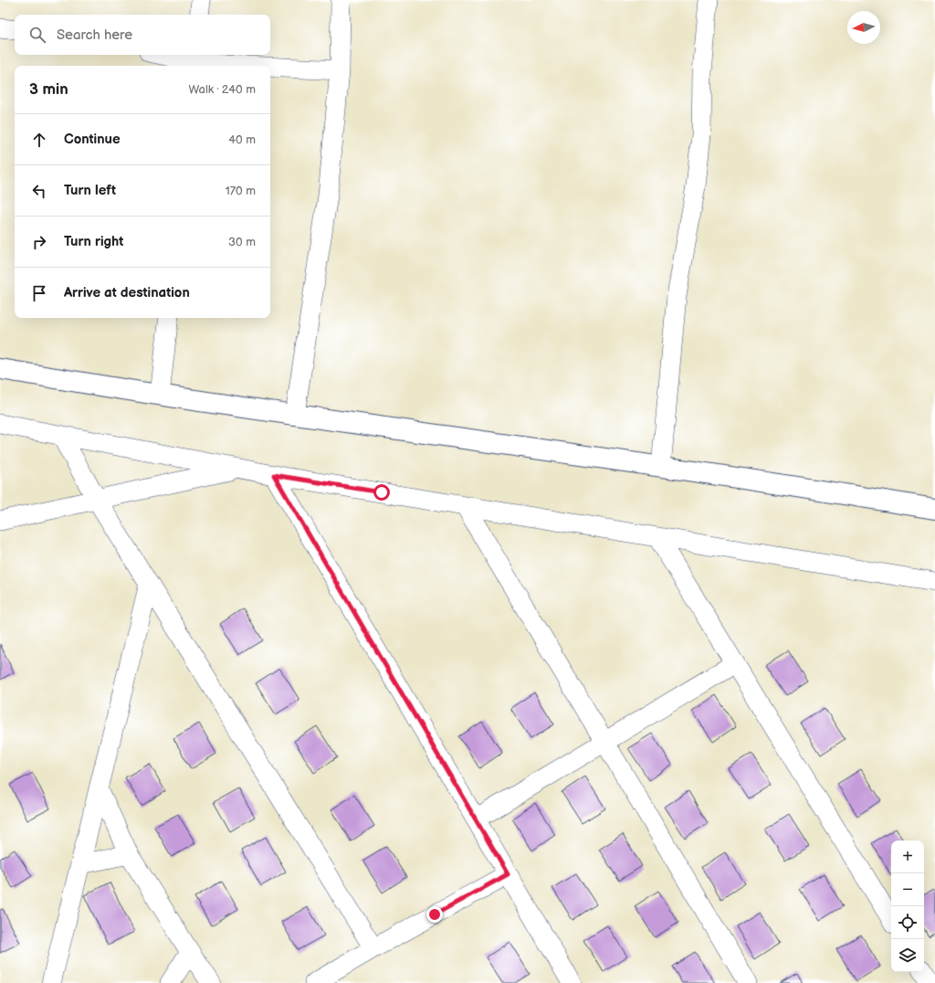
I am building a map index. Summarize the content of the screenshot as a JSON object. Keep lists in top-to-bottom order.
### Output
{
  "north": "left",
  "page": {
    "search": "Search here",
    "heading": ["3 min", "Walk · 240 m"],
    "list": [
      ["Continue", "40 m"],
      ["Turn left", "170 m"],
      ["Turn right", "30 m"],
      "Arrive at destination"
    ],
    "map_buttons": ["+", "−"]
  }
}
